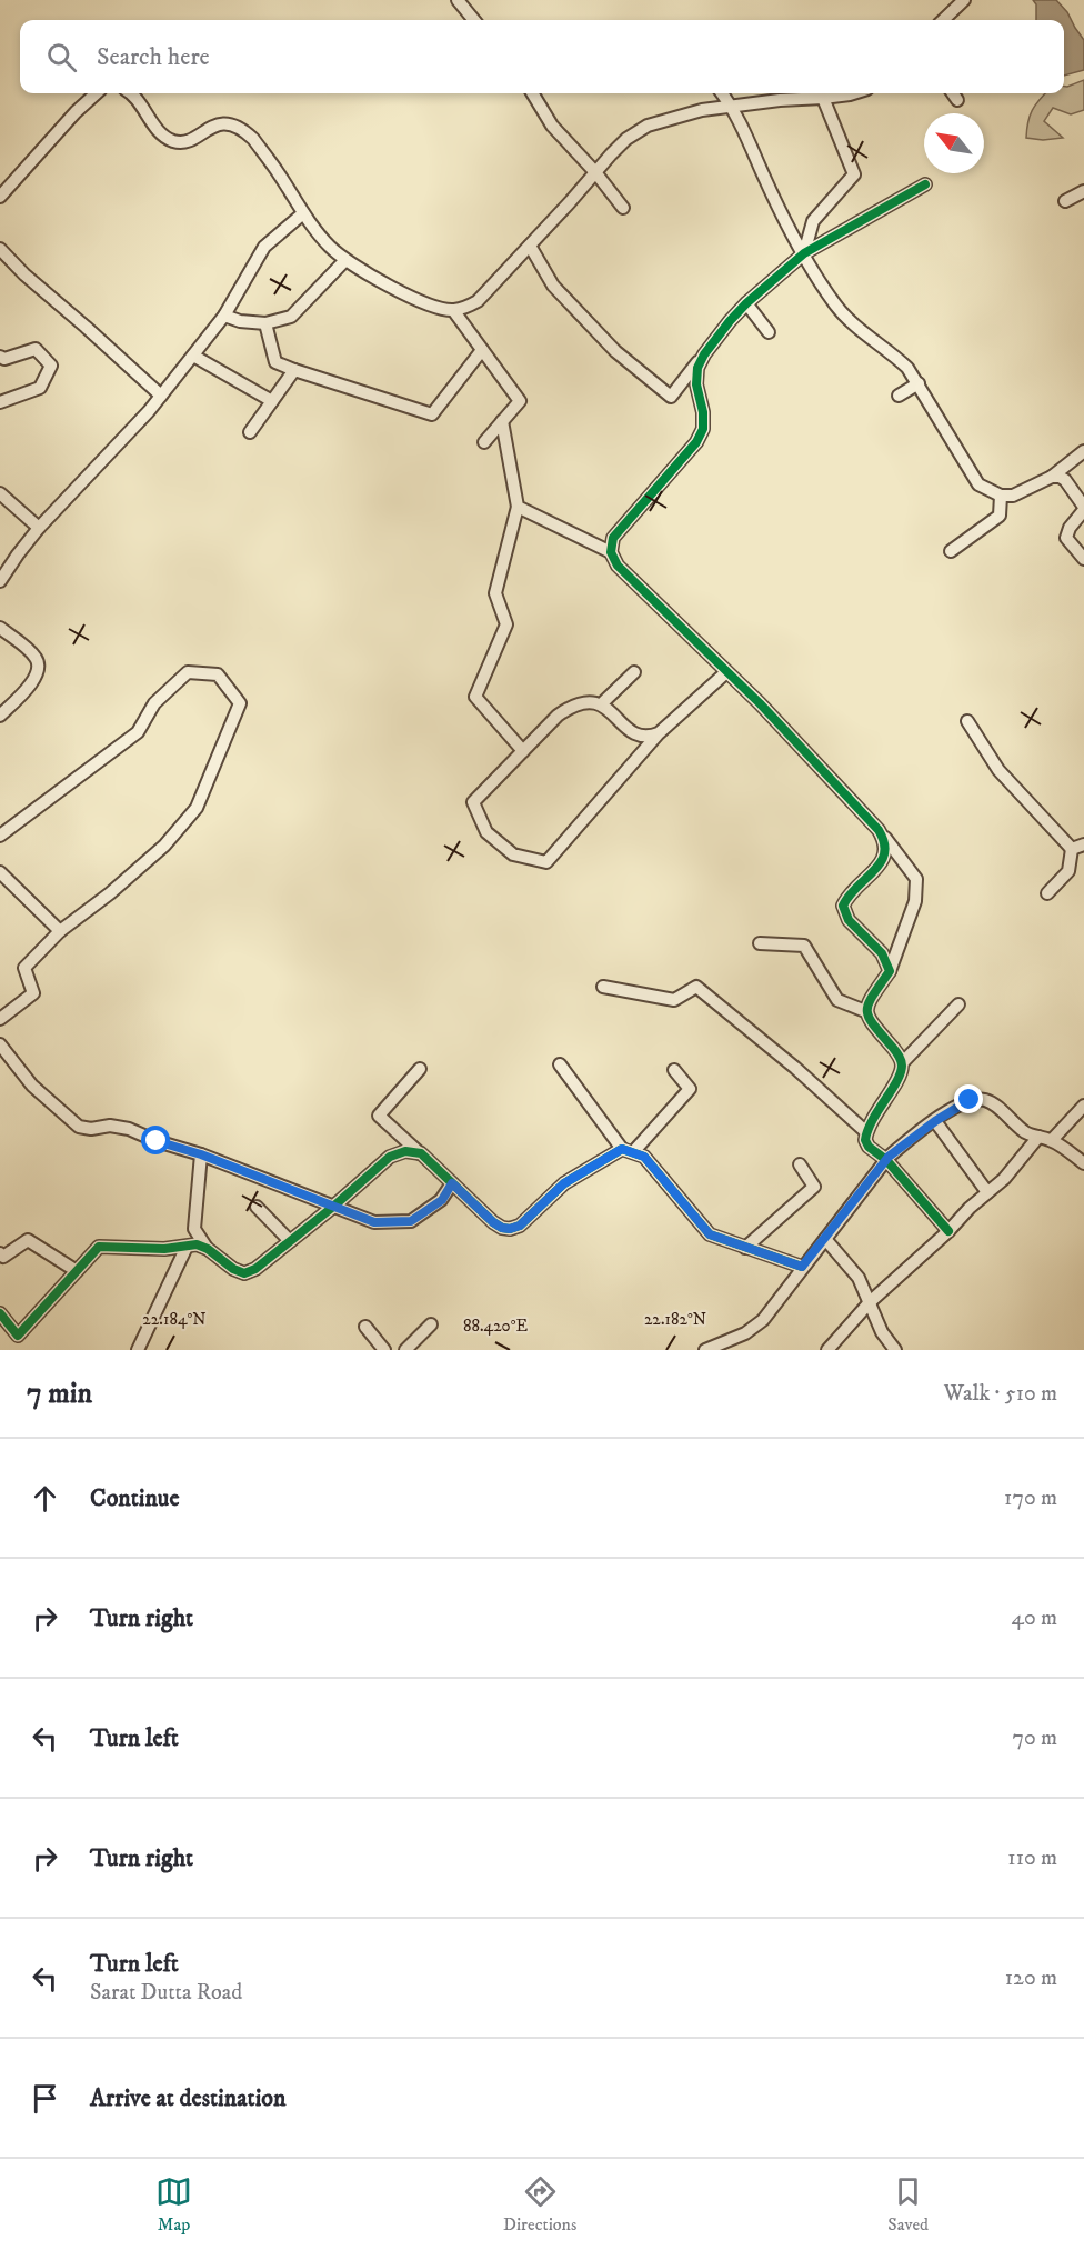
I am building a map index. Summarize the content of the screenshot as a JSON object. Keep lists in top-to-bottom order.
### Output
{
  "north": "top left",
  "page": {
    "search": "Search here",
    "heading": ["7 min", "Walk · 510 m"],
    "list": [
      ["Continue", "170 m"],
      ["Turn right", "40 m"],
      ["Turn left", "70 m"],
      ["Turn right", "110 m"],
      ["Turn left", "Sarat Dutta Road", "120 m"],
      "Arrive at destination"
    ],
    "nav": ["Map", "Directions", "Saved"]
  },
  "coordinates": ["22.184°N", "22.182°N", "88.420°E"]
}
